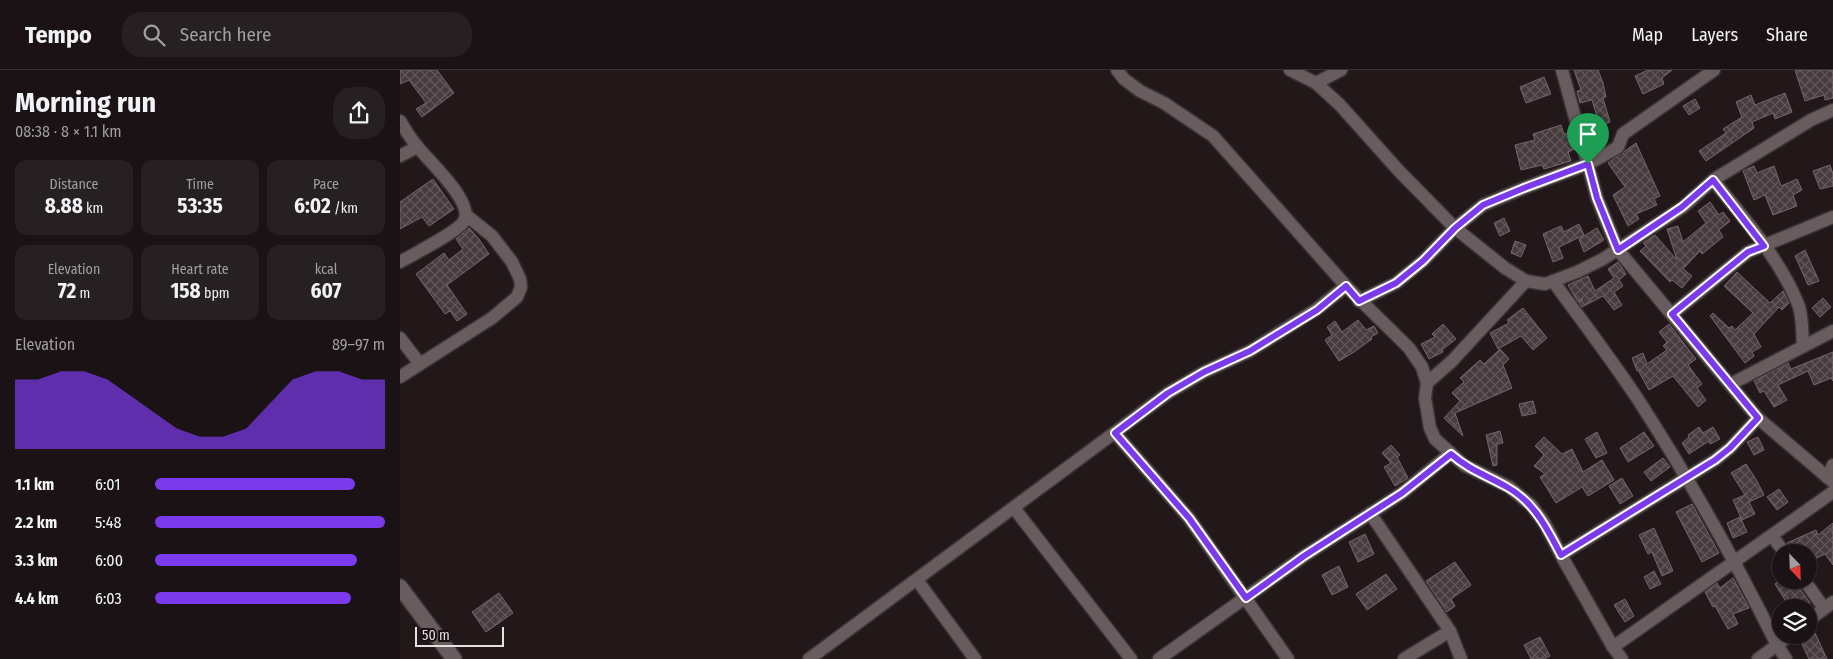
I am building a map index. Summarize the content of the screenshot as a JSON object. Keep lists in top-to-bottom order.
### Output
{
  "scale_bar": "50 m",
  "north": "bottom right",
  "page": {
    "header": "Tempo",
    "search": "Search here",
    "nav": ["Map", "Layers", "Share"],
    "heading": ["Morning run", "08:38 · 8 × 1.1 km"],
    "stats": [
      ["Distance", "8.88 km"],
      ["Time", "53:35"],
      ["Pace", "6:02 /km"],
      ["Elevation", "72 m"],
      ["Heart rate", "158 bpm"],
      ["kcal", "607"]
    ],
    "chart": ["Elevation", "89–97 m"],
    "list": [
      {
        "name": "1.1 km",
        "note": "6:01"
      },
      {
        "name": "2.2 km",
        "note": "5:48"
      },
      {
        "name": "3.3 km",
        "note": "6:00"
      },
      {
        "name": "4.4 km",
        "note": "6:03"
      }
    ],
    "scale": "50 m"
  }
}
